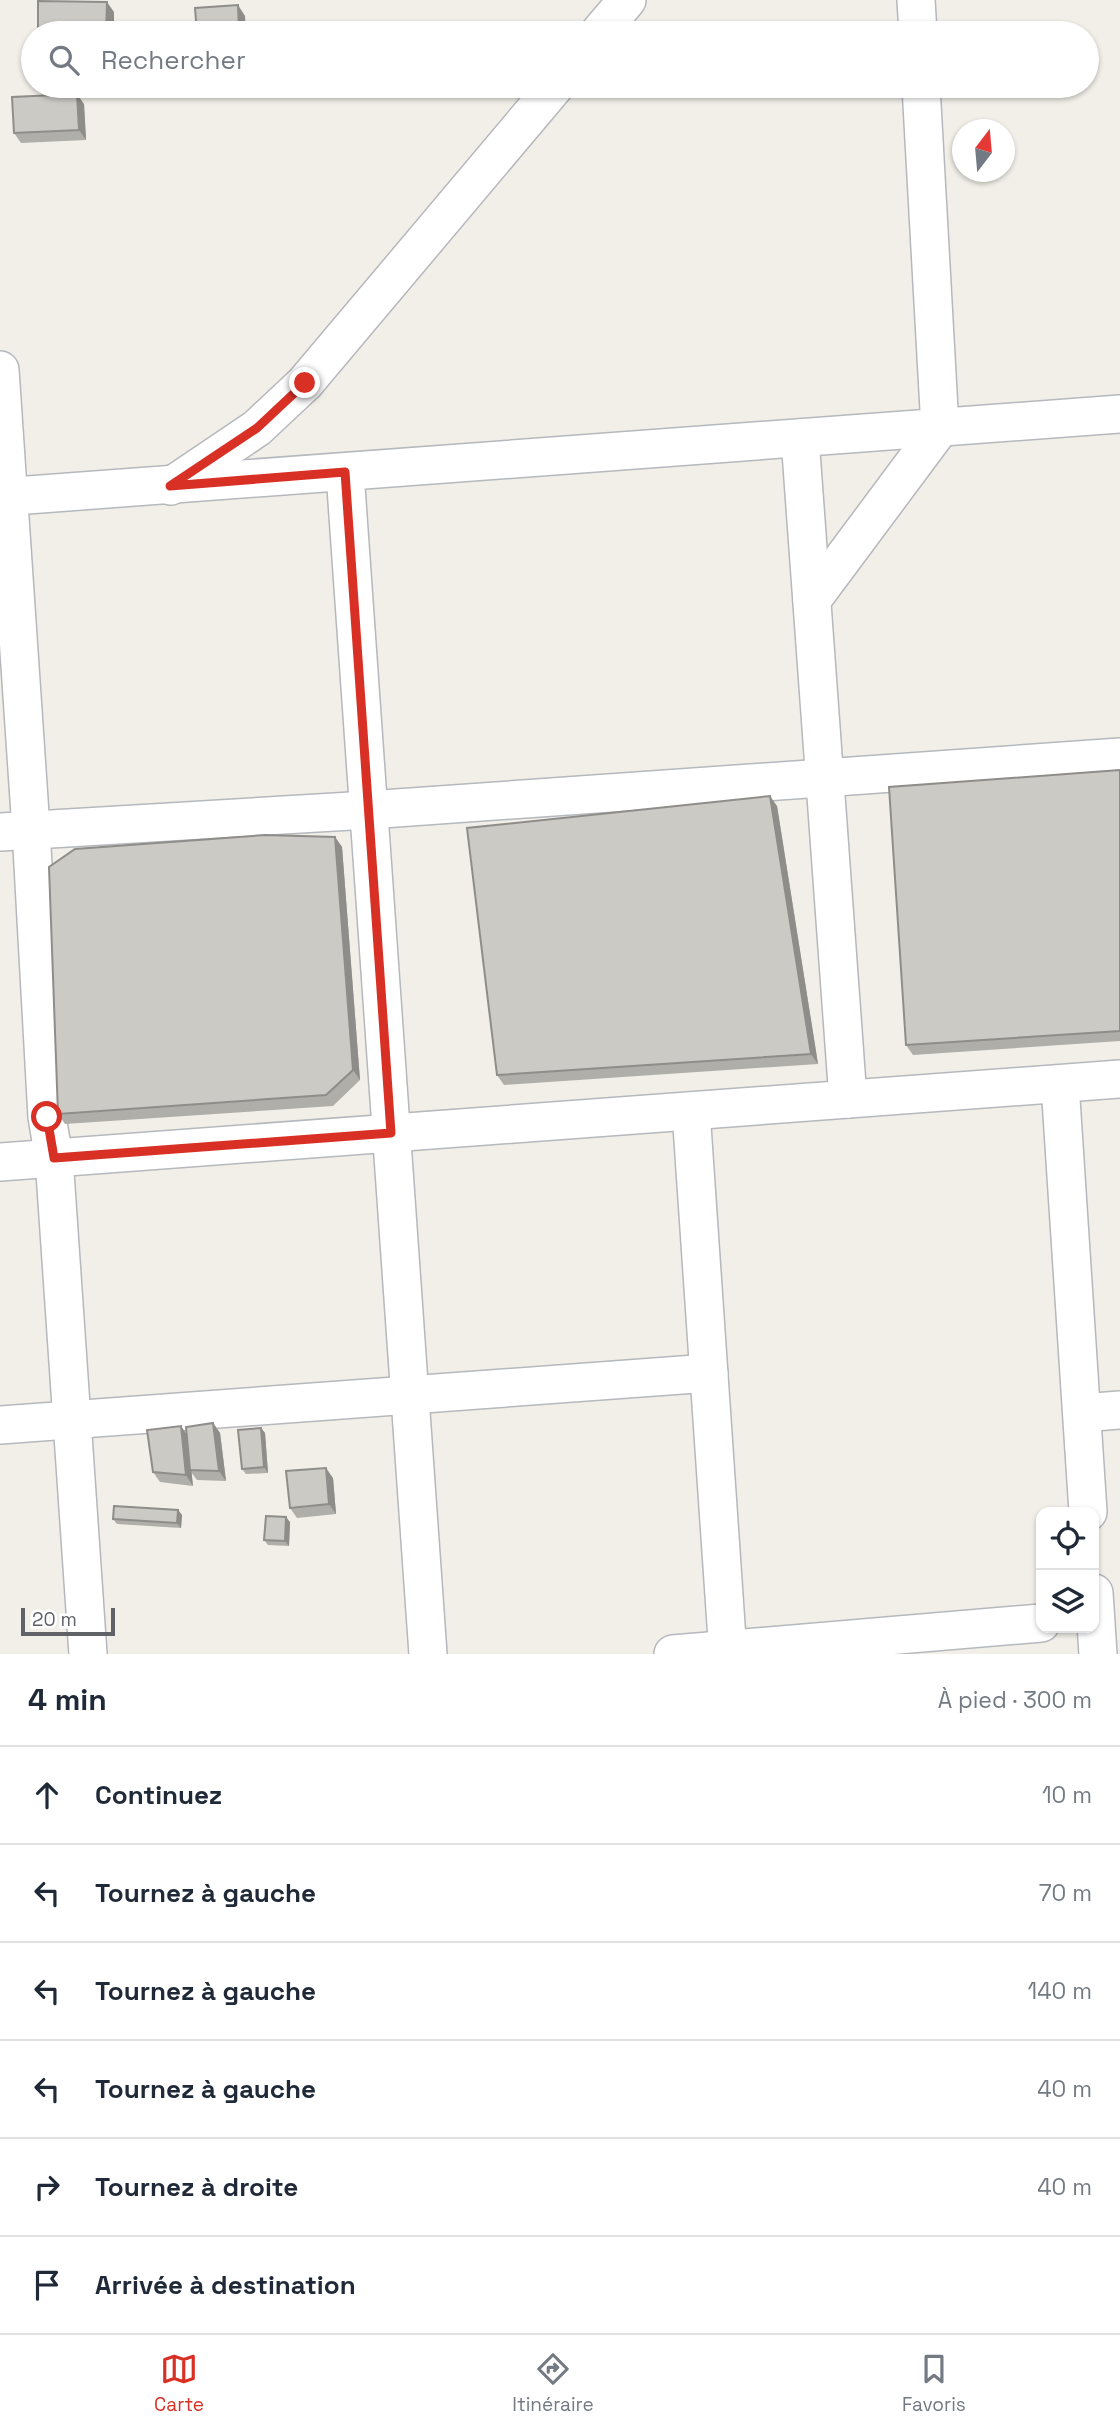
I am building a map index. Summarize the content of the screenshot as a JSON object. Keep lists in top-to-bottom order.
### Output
{
  "scale_bar": "20 m",
  "north": "top",
  "page": {
    "search": "Rechercher",
    "scale": "20 m",
    "heading": ["4 min", "À pied · 300 m"],
    "list": [
      ["Continuez", "10 m"],
      ["Tournez à gauche", "70 m"],
      ["Tournez à gauche", "140 m"],
      ["Tournez à gauche", "40 m"],
      ["Tournez à droite", "40 m"],
      "Arrivée à destination"
    ],
    "nav": ["Carte", "Itinéraire", "Favoris"]
  }
}
